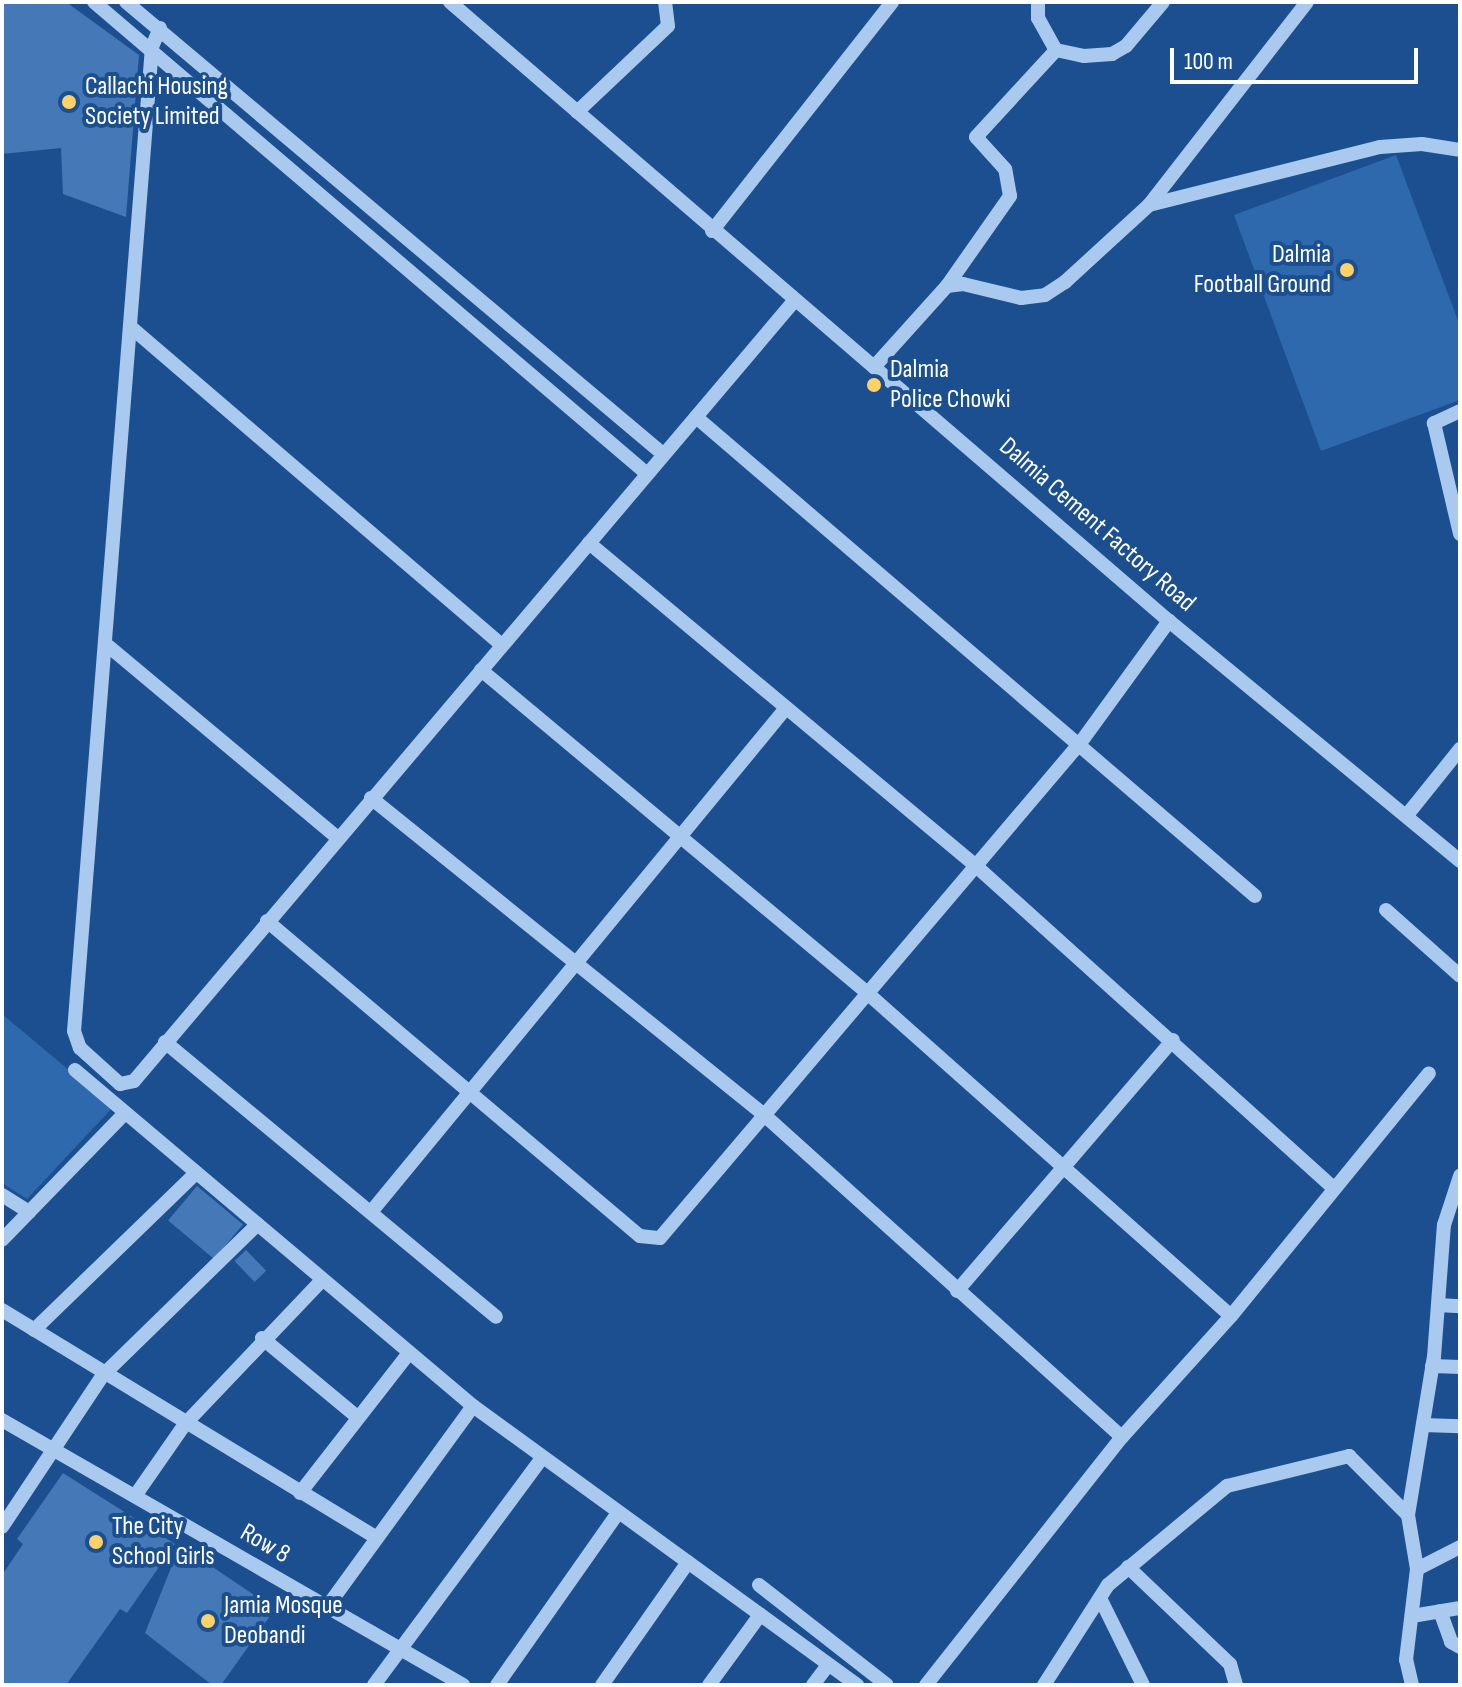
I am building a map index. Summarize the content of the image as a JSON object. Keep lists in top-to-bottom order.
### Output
{
  "streets": {
    "street": ["Dalmia Cement Factory Road", "Row 8"]
  },
  "places": [
    "Callachi Housing Society Limited",
    "Dalmia Football Ground",
    "Dalmia Police Chowki",
    "The City School Girls",
    "Jamia Mosque Deobandi"
  ],
  "scale_bar": "100 m"
}
